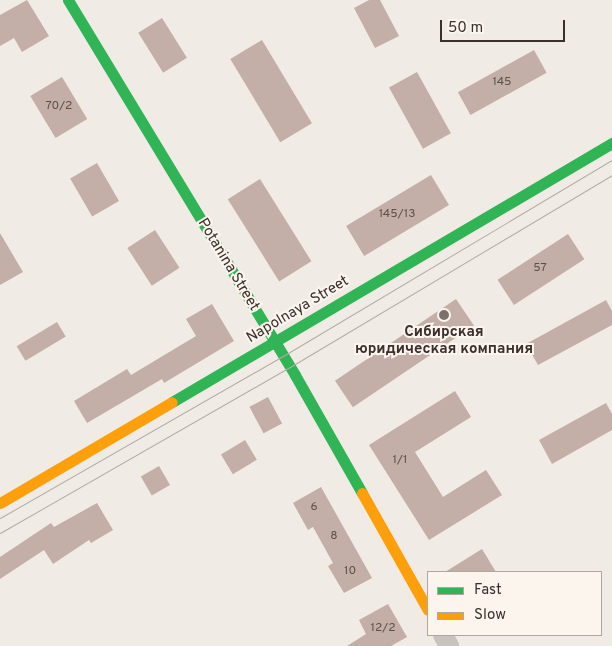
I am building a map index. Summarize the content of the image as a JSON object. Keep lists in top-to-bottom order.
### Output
{
  "streets": {
    "street": ["Potanina Street", "Napolnaya Street"]
  },
  "crossings": [
    ["Potanina Street", "Napolnaya Street"]
  ],
  "places": ["Сибирская юридическая компания"],
  "house_numbers": [
    "145",
    "70/2",
    "145/13",
    "57",
    "1/1",
    "6",
    "8",
    "10",
    "12/2"
  ],
  "legend": ["Fast", "Slow"],
  "scale_bar": "50 m"
}
